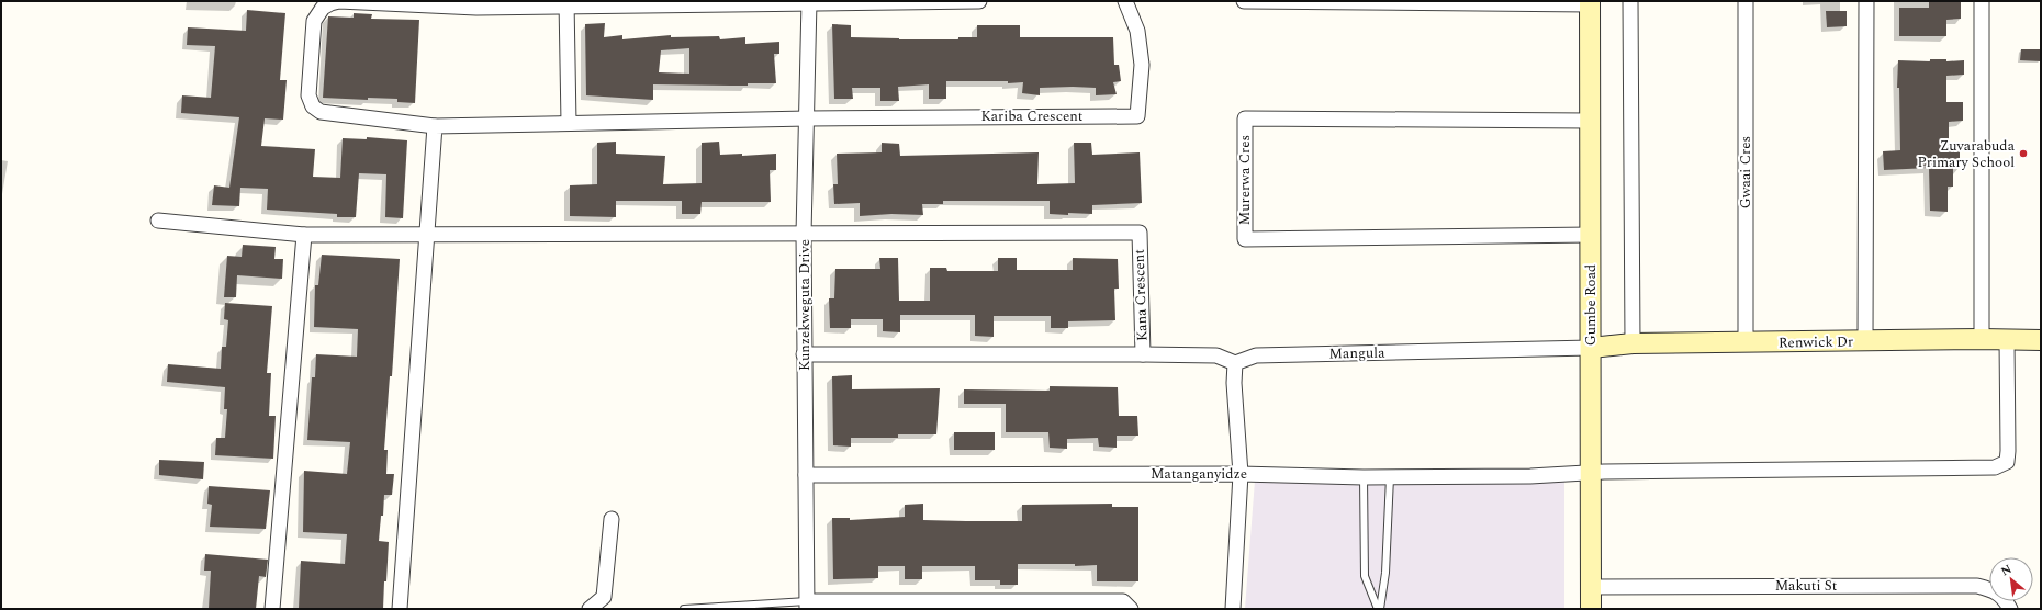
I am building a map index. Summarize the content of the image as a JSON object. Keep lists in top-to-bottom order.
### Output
{
  "streets": {
    "street": [
      "Kariba Crescent",
      "Gwaai Cres",
      "Murerwa Cres",
      "Kana Crescent",
      "Kunzekweguta Drive",
      "Gumbe Road",
      "Renwick Dr",
      "Mangula",
      "Matanganyidze",
      "Makuti St"
    ]
  },
  "crossings": [
    ["Kariba Crescent", "Kunzekweguta Drive"],
    ["Gwaai Cres", "Renwick Dr"],
    ["Murerwa Cres", "Gumbe Road"],
    ["Kana Crescent", "Kunzekweguta Drive"],
    ["Kunzekweguta Drive", "Matanganyidze"],
    ["Gumbe Road", "Renwick Dr"],
    ["Gumbe Road", "Mangula"],
    ["Gumbe Road", "Matanganyidze"],
    ["Gumbe Road", "Makuti St"],
    ["Renwick Dr", "Mangula"],
    ["Renwick Dr", "Matanganyidze"]
  ],
  "places": ["Zuvarabuda Primary School"],
  "north": "top left"
}
